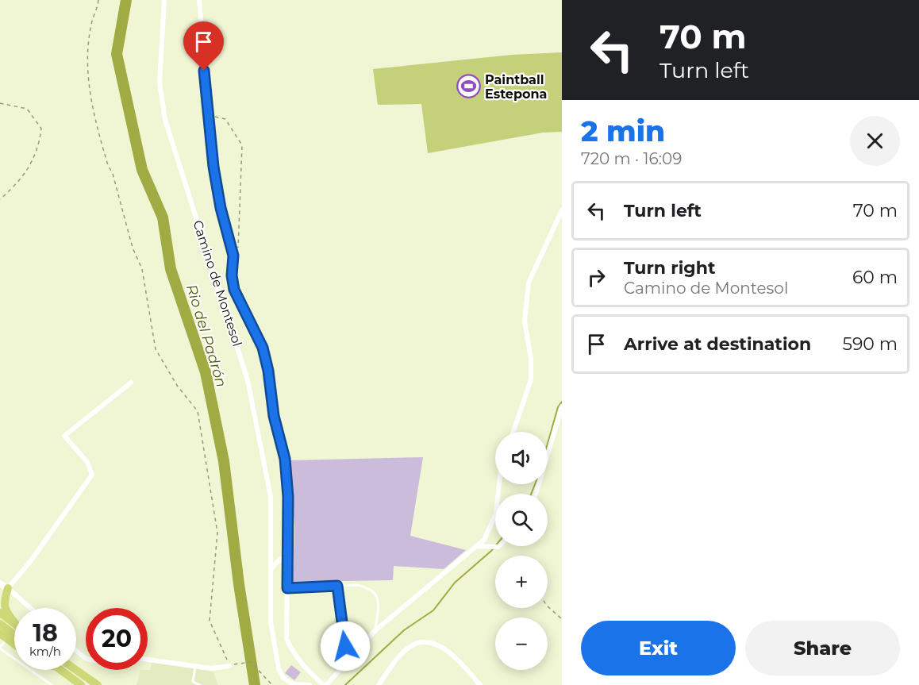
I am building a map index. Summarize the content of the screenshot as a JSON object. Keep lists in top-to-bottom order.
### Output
{
  "streets": {
    "street": ["Camino de Montesol"]
  },
  "water": ["Rio del Padrón"],
  "places": {
    "sports": ["Paintball Estepona"]
  },
  "page": {
    "turn": ["70 m", "Turn left"],
    "heading": ["2 min", "720 m · 16:09"],
    "list": [
      {
        "name": "Turn left",
        "value": "70 m"
      },
      {
        "name": "Turn right",
        "note": "Camino de Montesol",
        "value": "60 m"
      },
      {
        "name": "Arrive at destination",
        "value": "590 m"
      }
    ],
    "map_buttons": ["+", "−"],
    "speed": "18 km/h",
    "limit": "20",
    "buttons": ["Exit", "Share"]
  }
}
